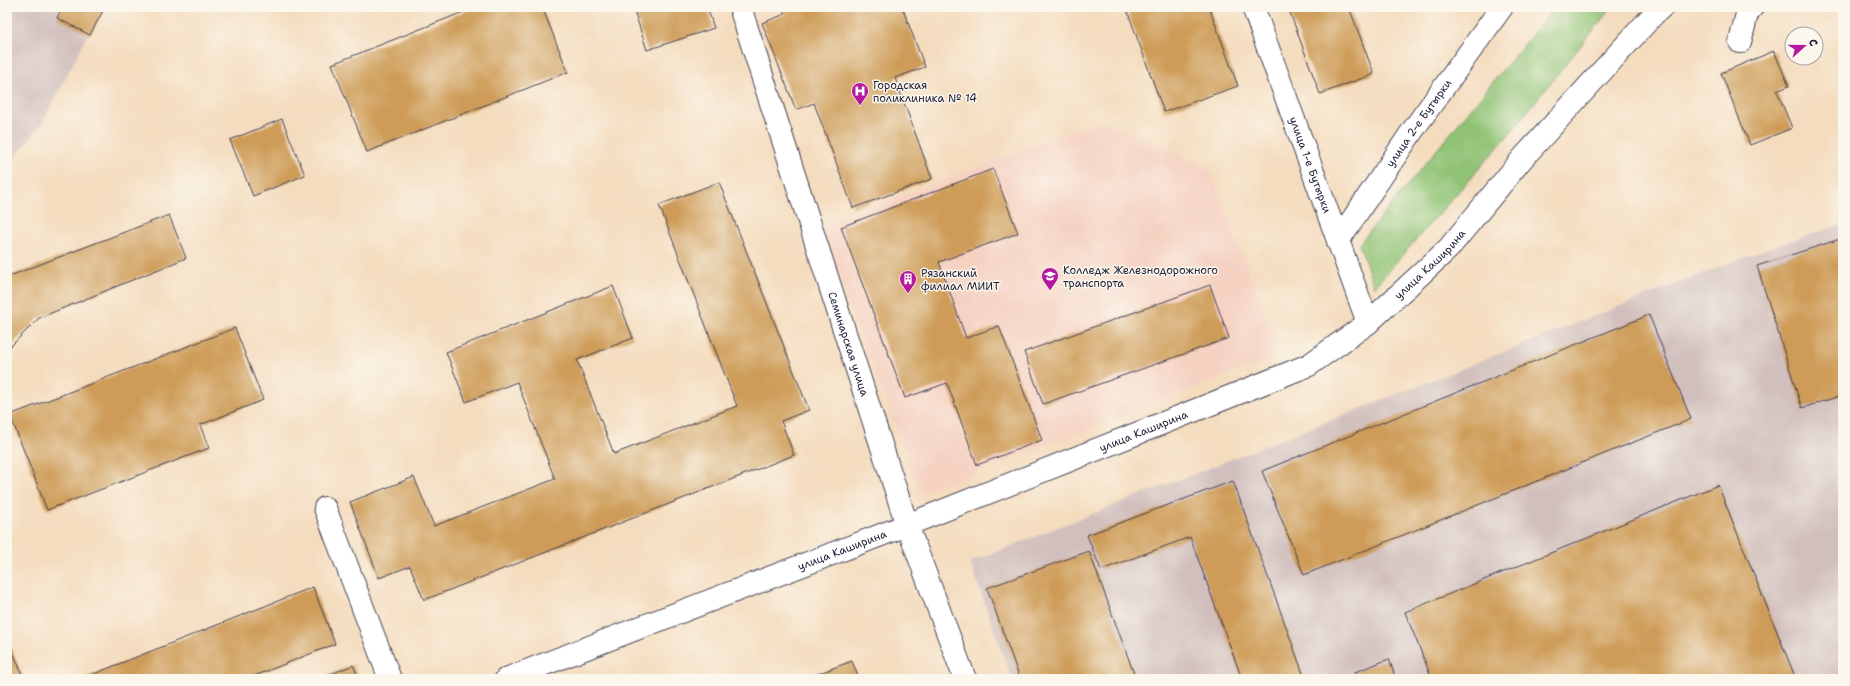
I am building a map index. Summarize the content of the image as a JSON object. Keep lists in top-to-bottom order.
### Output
{
  "streets": {
    "main road": [
      "улица 2-е Бутырки",
      "улица 1-е Бутырки",
      "улица Каширина",
      "Семинарская улица"
    ]
  },
  "crossings": [
    ["улица 2-е Бутырки", "улица 1-е Бутырки"],
    ["улица 1-е Бутырки", "улица Каширина"],
    ["улица Каширина", "Семинарская улица"]
  ],
  "places": {
    "hospital": ["Городская поликлиника № 14"],
    "school or university": ["Колледж Железнодорожного транспорта"],
    "building": ["Рязанский филиал МИИТ"]
  },
  "north": "right"
}
